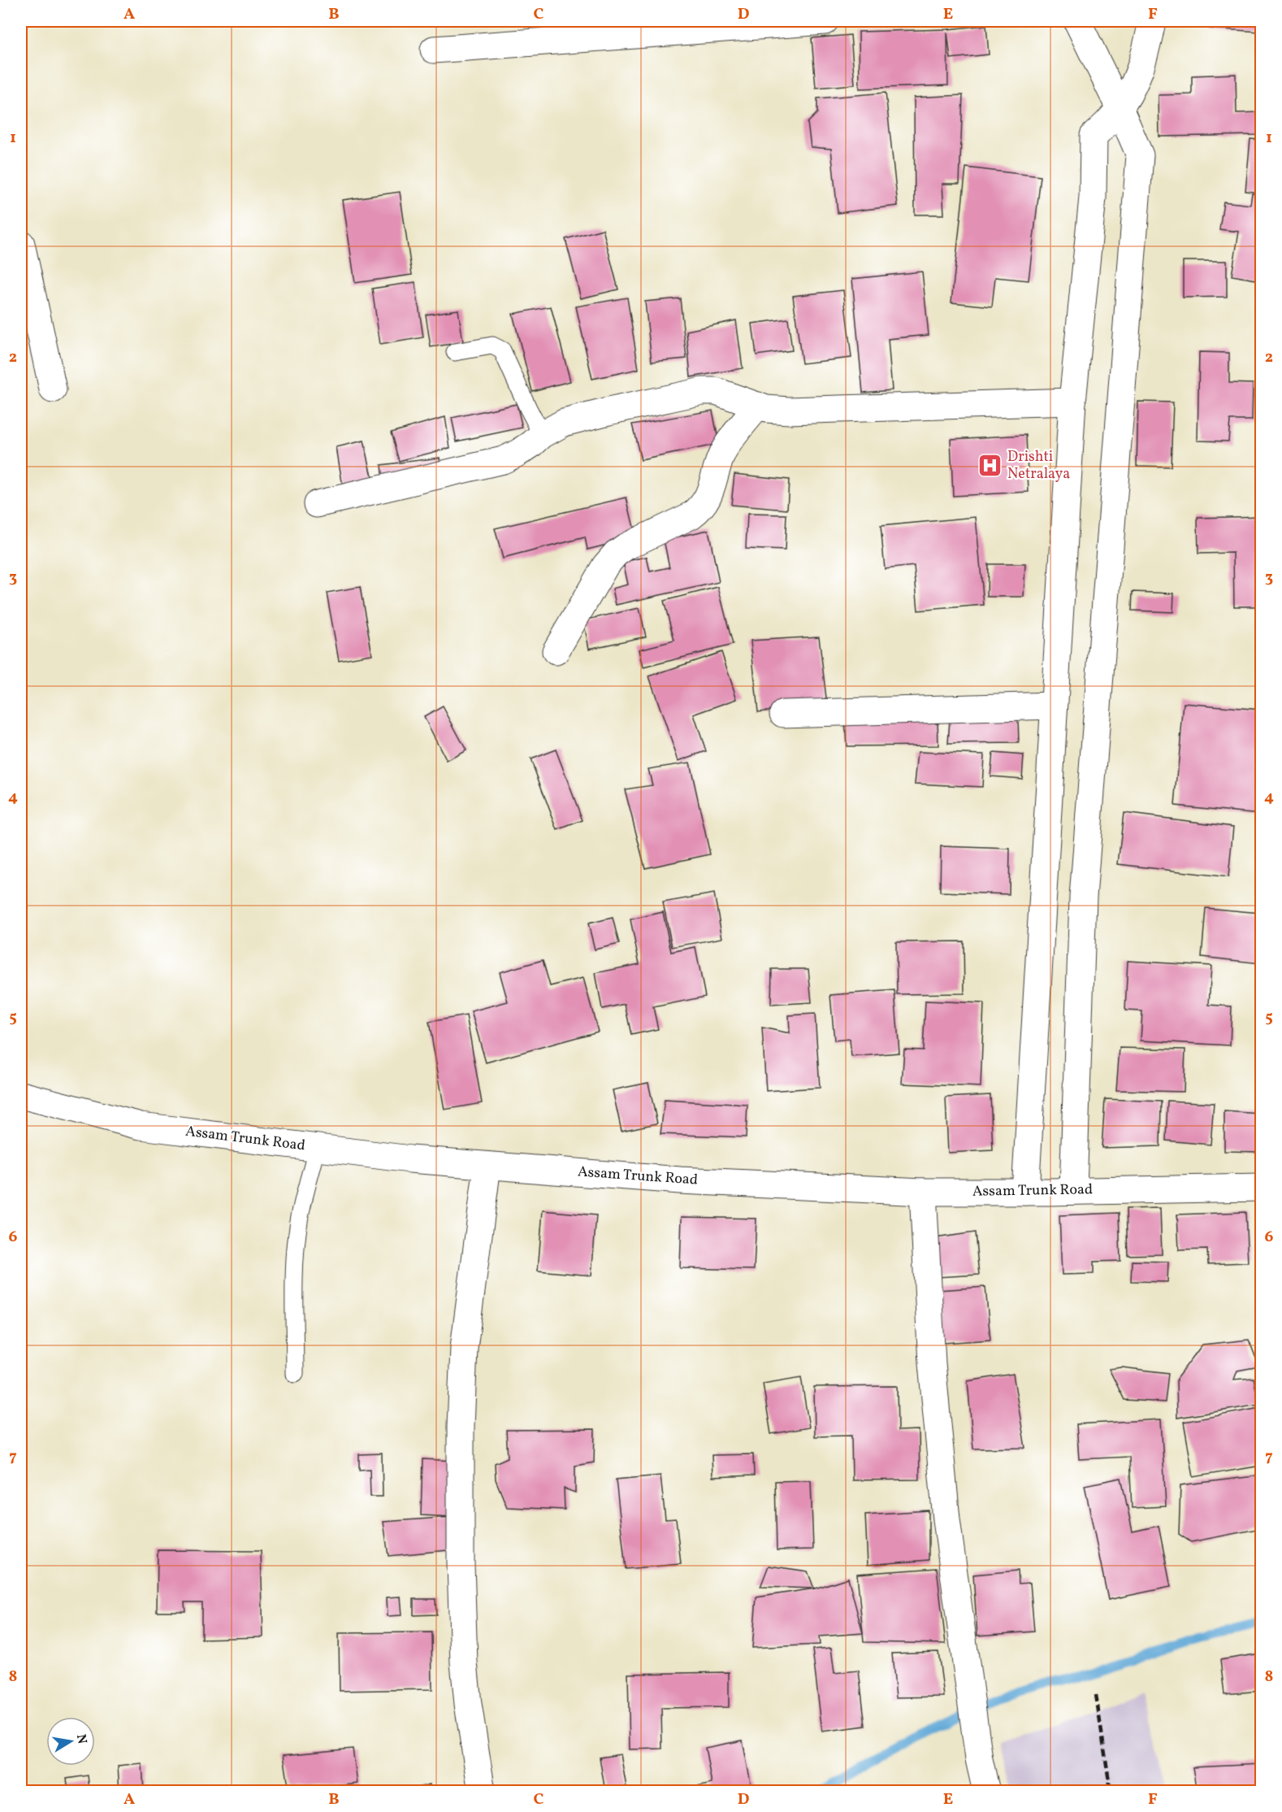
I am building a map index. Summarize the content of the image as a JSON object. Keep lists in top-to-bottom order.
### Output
{
  "streets": {
    "street": ["Assam Trunk Road"]
  },
  "places": {
    "hospital": ["Drishti Netralaya"]
  },
  "north": "right",
  "grid": {
    "columns": [
      "A",
      "B",
      "C",
      "D",
      "E",
      "F"
    ],
    "rows": [
      "1",
      "2",
      "3",
      "4",
      "5",
      "6",
      "7",
      "8"
    ]
  }
}
